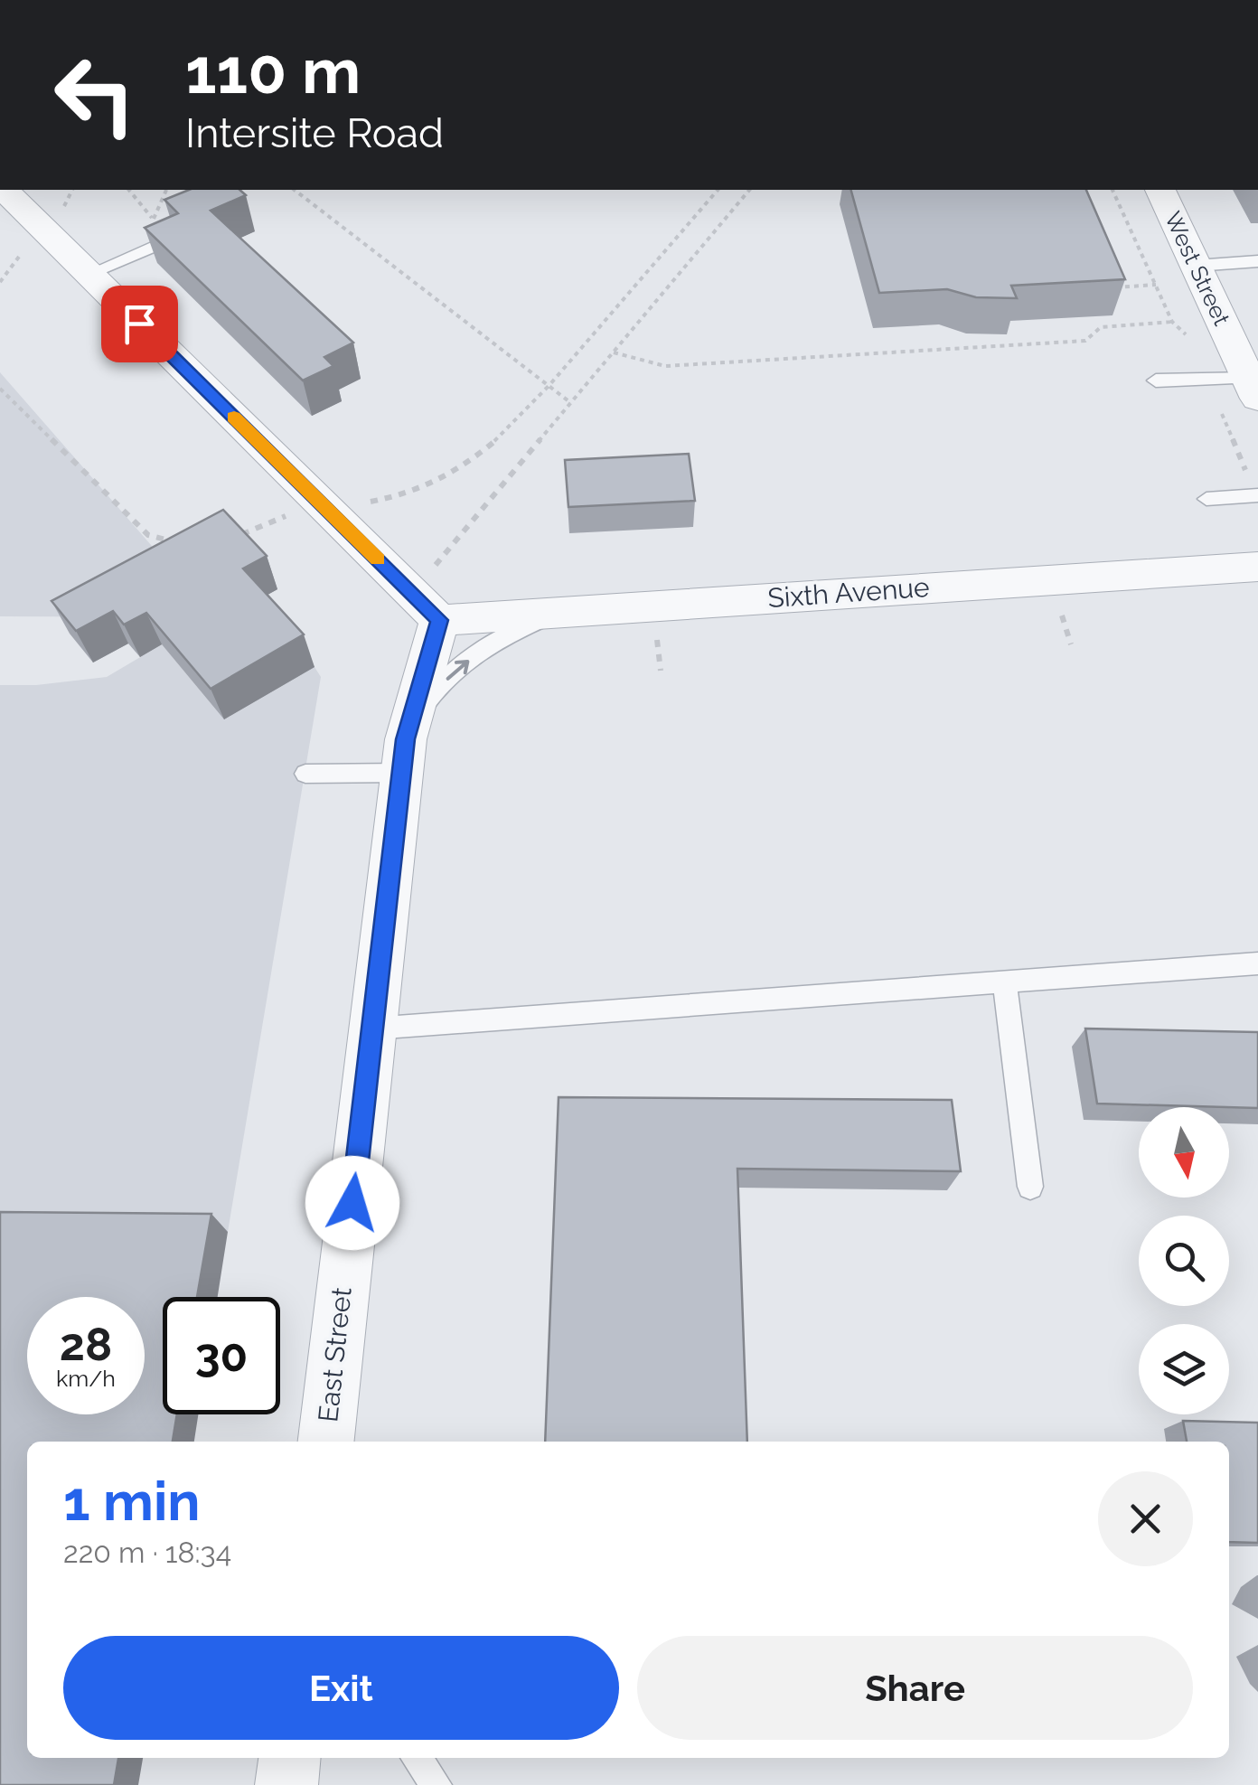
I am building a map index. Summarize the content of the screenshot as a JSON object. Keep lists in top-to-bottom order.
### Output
{
  "streets": {
    "street": ["West Street", "Sixth Avenue", "East Street"]
  },
  "crossings": [
    ["Sixth Avenue", "East Street"]
  ],
  "north": "bottom",
  "page": {
    "turn": ["110 m", "Intersite Road"],
    "speed": "28 km/h",
    "limit": "30",
    "heading": ["1 min", "220 m · 18:34"],
    "buttons": ["Exit", "Share"]
  }
}
